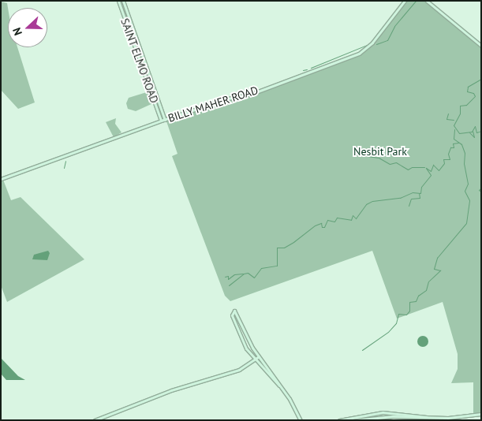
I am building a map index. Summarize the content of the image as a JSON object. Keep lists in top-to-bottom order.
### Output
{
  "streets": {
    "main road": ["SAINT ELMO ROAD", "BILLY MAHER ROAD"]
  },
  "crossings": [
    ["SAINT ELMO ROAD", "BILLY MAHER ROAD"]
  ],
  "parks": ["Nesbit Park"],
  "north": "left"
}
